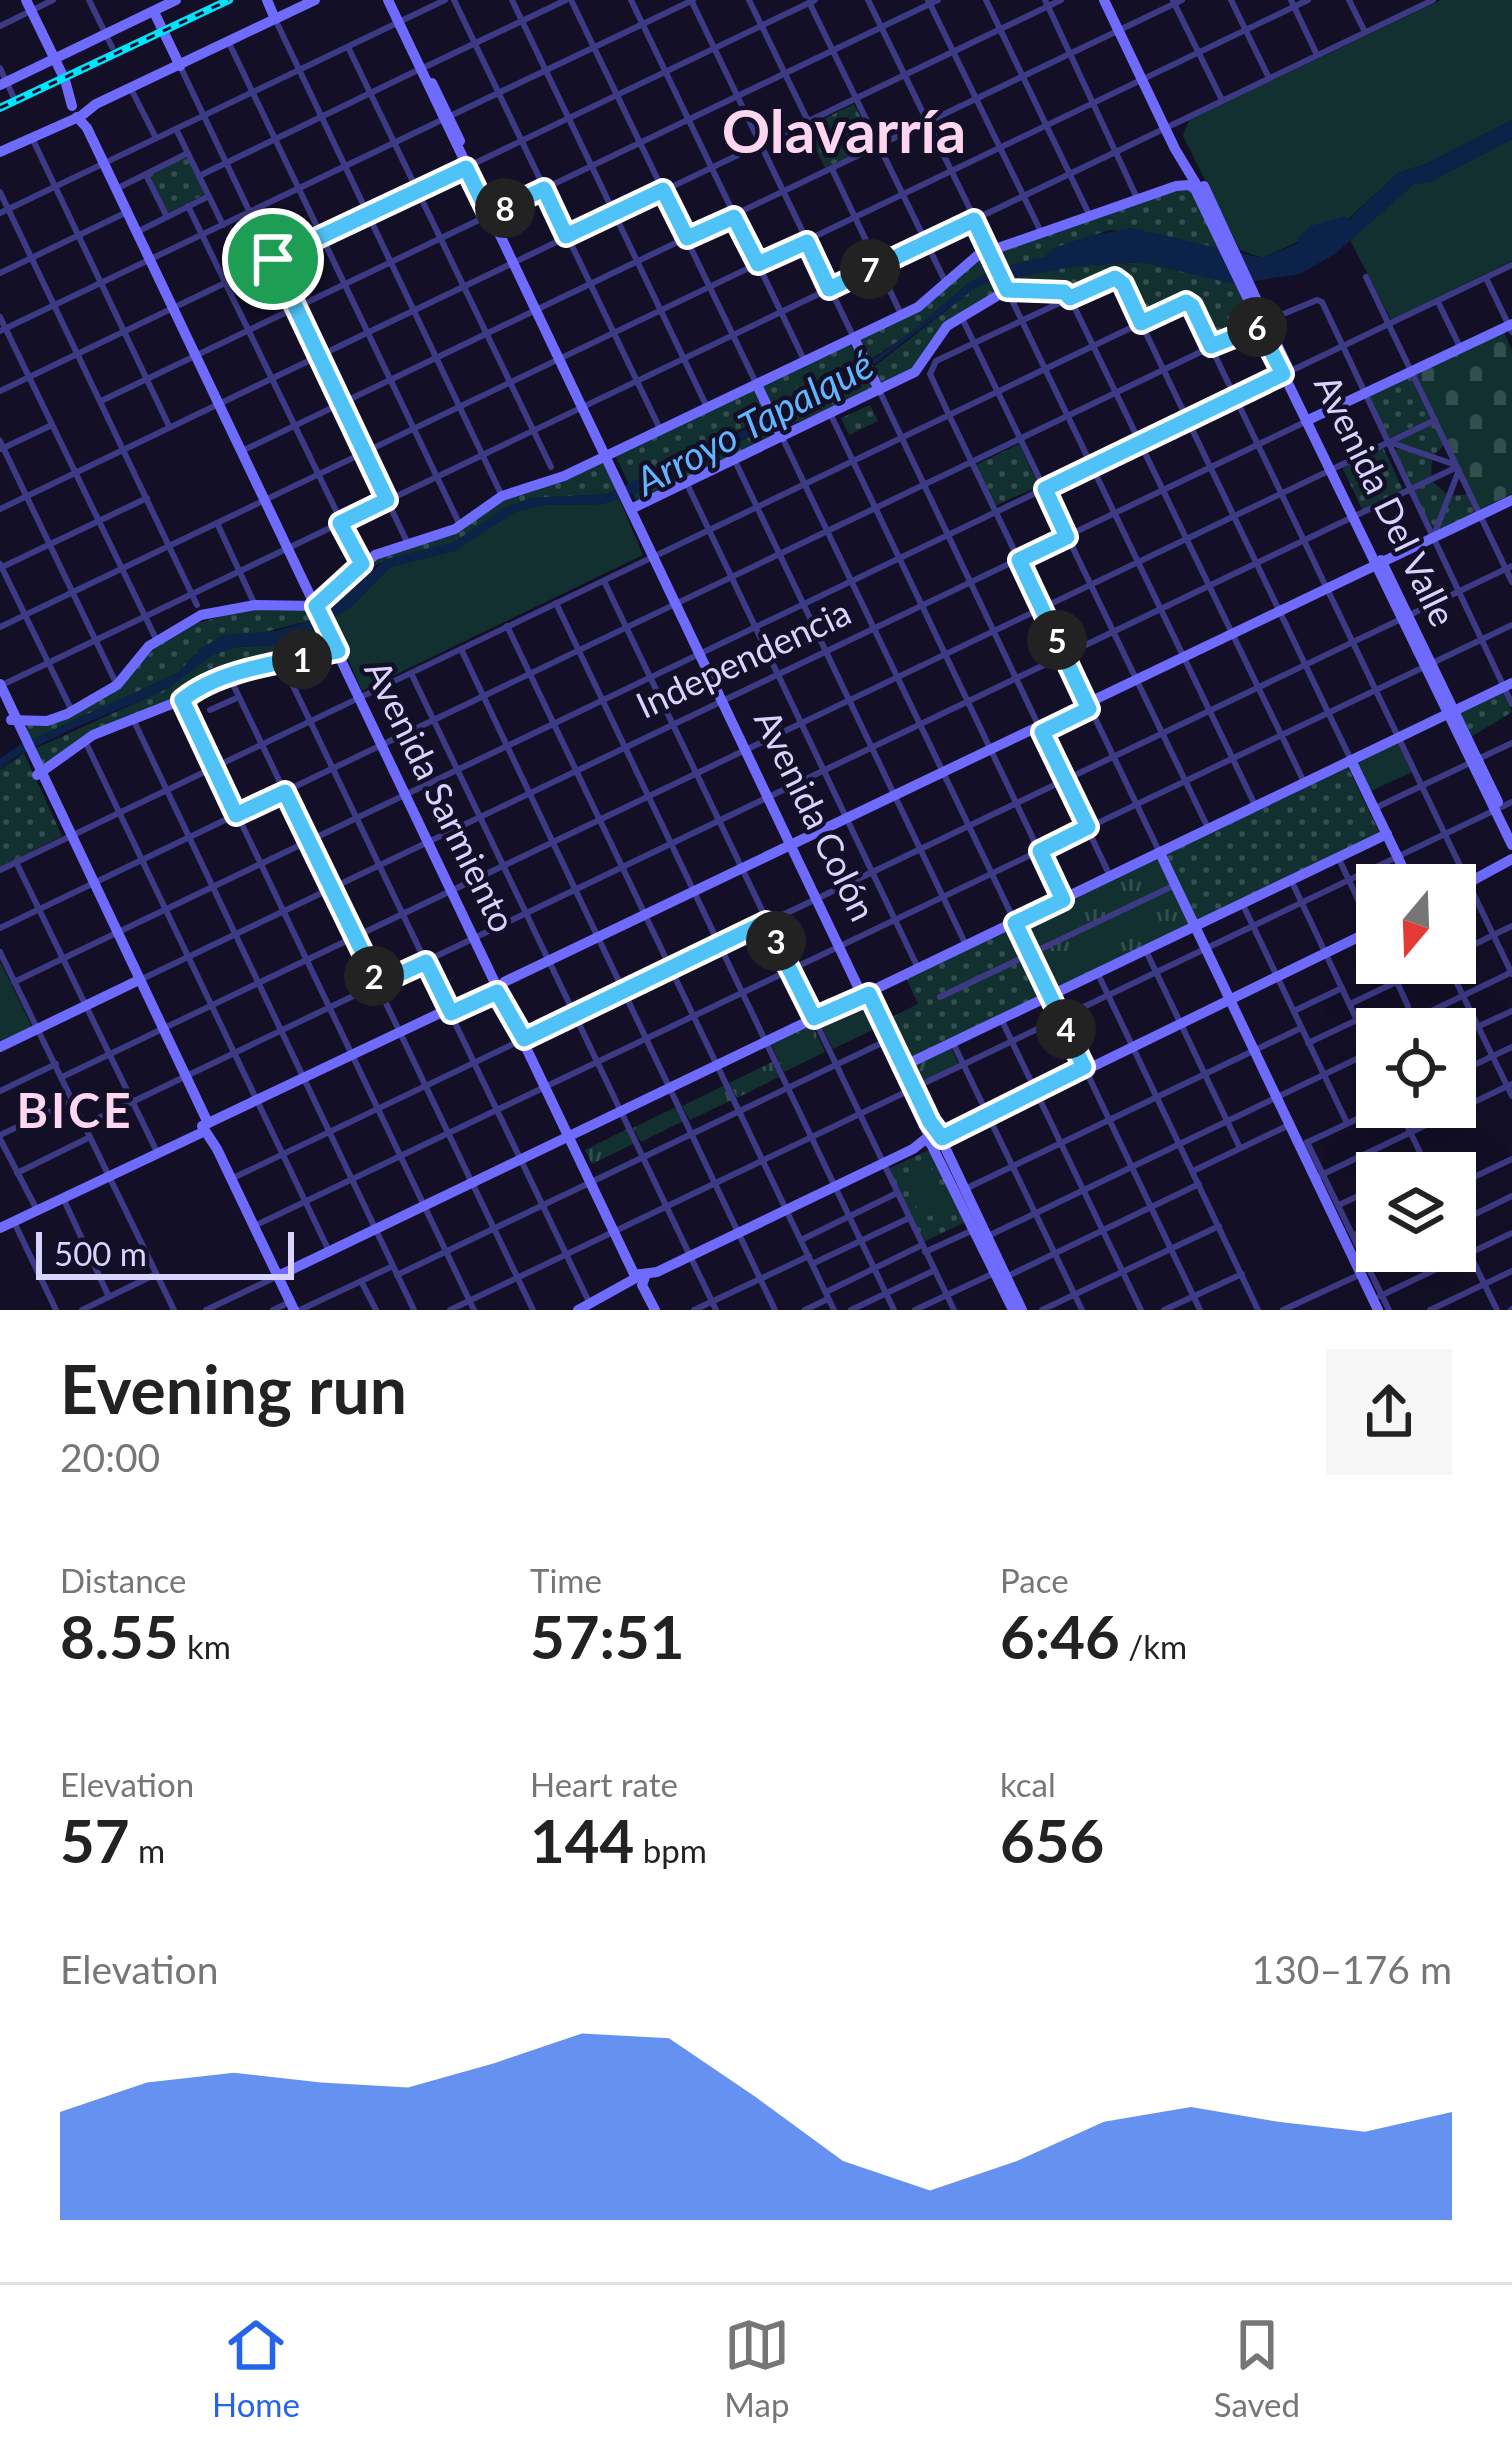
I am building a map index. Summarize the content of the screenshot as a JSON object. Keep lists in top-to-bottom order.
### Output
{
  "streets": {
    "main road": [
      "Avenida Del Valle",
      "Independencia",
      "Avenida Sarmiento",
      "Avenida Colón"
    ]
  },
  "crossings": [
    ["Avenida Del Valle", "Independencia"],
    ["Independencia", "Avenida Sarmiento"],
    ["Independencia", "Avenida Colón"]
  ],
  "districts": ["Olavarría", "BICE"],
  "water": ["Arroyo Tapalqué"],
  "scale_bar": "500 m",
  "north": "bottom",
  "page": {
    "pins": [
      "8",
      "7",
      "6",
      "5",
      "1",
      "3",
      "2",
      "4"
    ],
    "scale": "500 m",
    "heading": ["Evening run", "20:00"],
    "stats": [
      ["Distance", "8.55 km"],
      ["Time", "57:51"],
      ["Pace", "6:46 /km"],
      ["Elevation", "57 m"],
      ["Heart rate", "144 bpm"],
      ["kcal", "656"]
    ],
    "chart": ["Elevation", "130–176 m"],
    "tabs": ["Home", "Map", "Saved"]
  }
}
